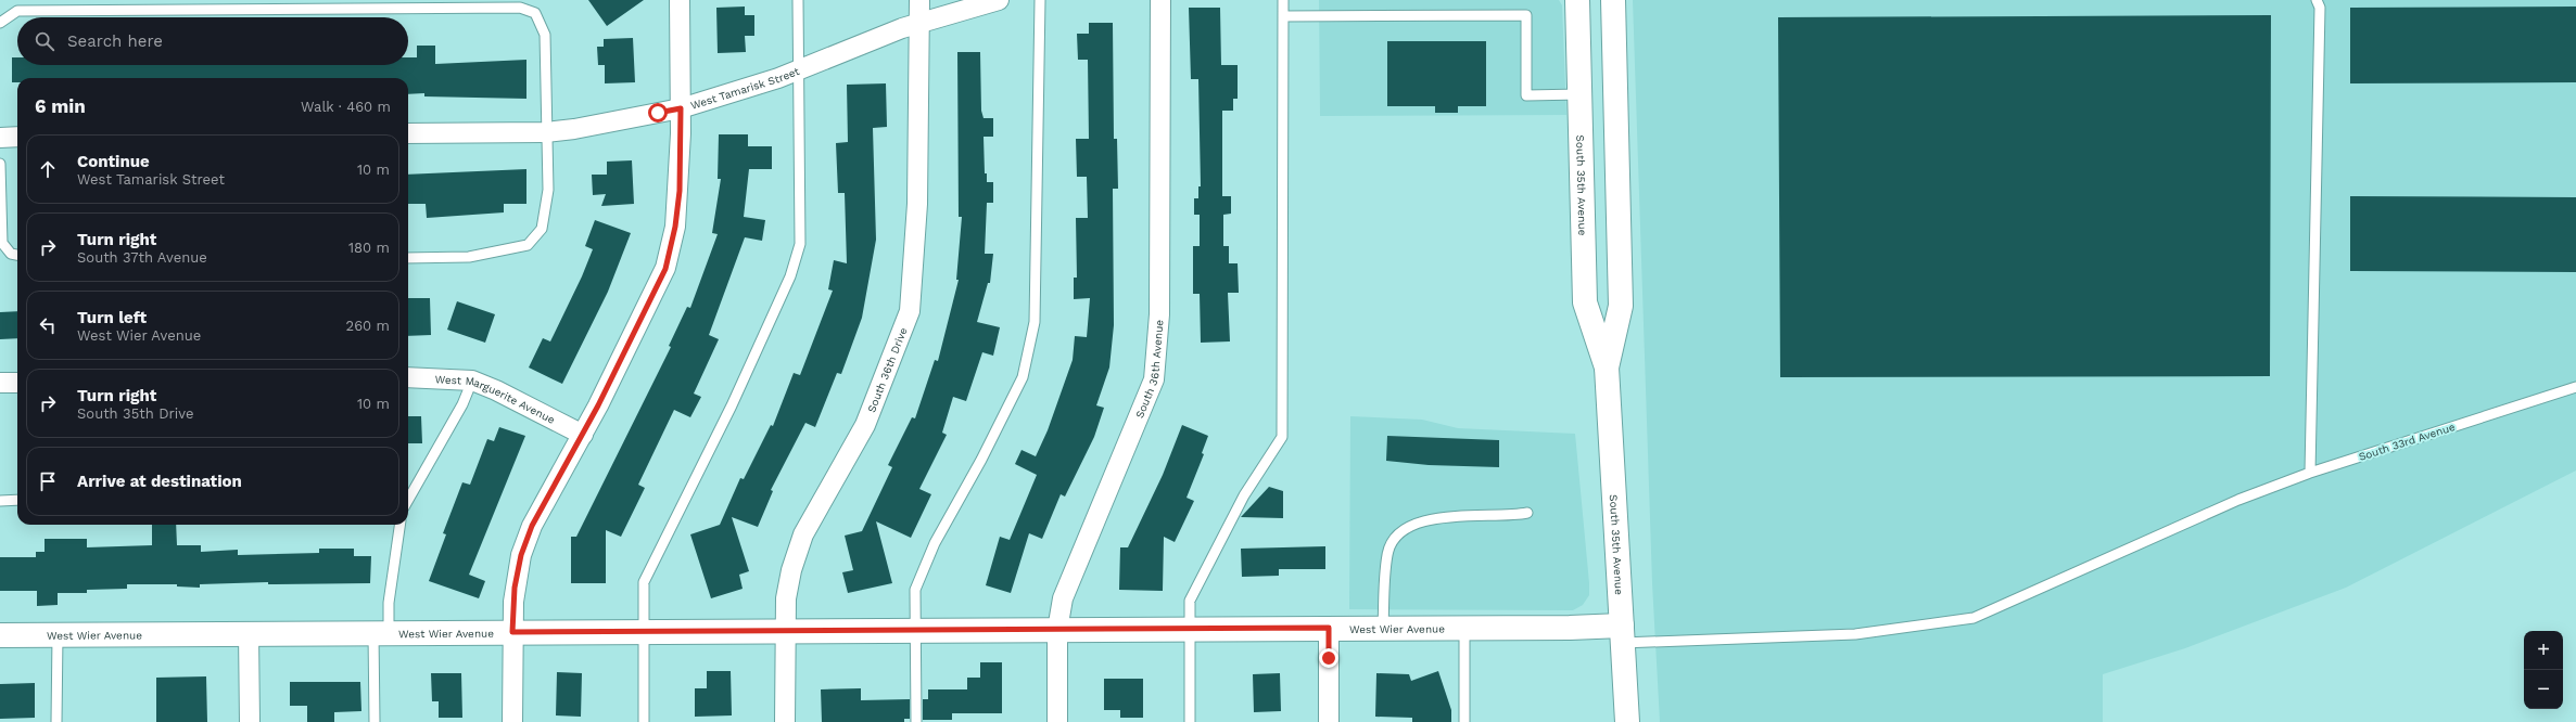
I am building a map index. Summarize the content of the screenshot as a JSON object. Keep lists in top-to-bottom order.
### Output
{
  "streets": {
    "street": [
      "West Tamarisk Street",
      "South 35th Avenue",
      "South 36th Avenue",
      "South 36th Drive",
      "West Marguerite Avenue",
      "West Wier Avenue"
    ],
    "lane": ["South 33rd Avenue"]
  },
  "crossings": [
    ["West Tamarisk Street", "South 36th Drive"],
    ["South 35th Avenue", "South 33rd Avenue"],
    ["South 35th Avenue", "West Wier Avenue"],
    ["South 36th Avenue", "West Wier Avenue"],
    ["South 36th Drive", "West Wier Avenue"],
    ["South 33rd Avenue", "West Wier Avenue"]
  ],
  "page": {
    "search": "Search here",
    "heading": ["6 min", "Walk · 460 m"],
    "list": [
      ["Continue", "West Tamarisk Street", "10 m"],
      ["Turn right", "South 37th Avenue", "180 m"],
      ["Turn left", "West Wier Avenue", "260 m"],
      ["Turn right", "South 35th Drive", "10 m"],
      "Arrive at destination"
    ],
    "map_buttons": ["+", "−"]
  }
}
